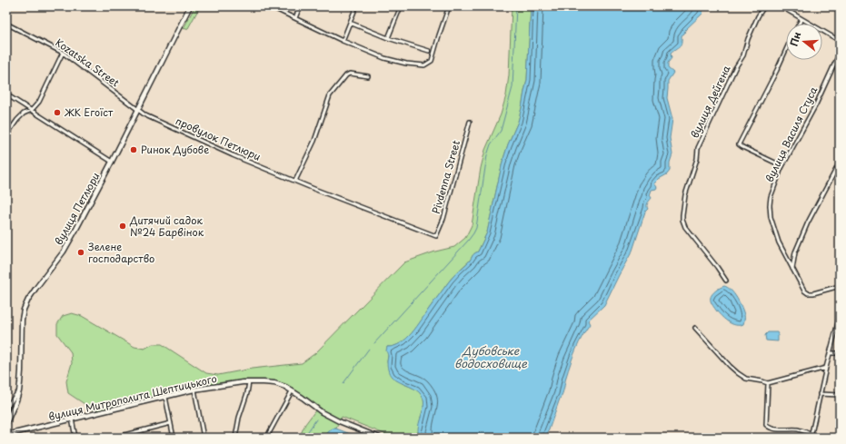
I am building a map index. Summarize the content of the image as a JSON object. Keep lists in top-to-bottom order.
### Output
{
  "streets": {
    "main road": ["вулиця Петлюри", "вулиця Митрополита Шептицького"],
    "street": [
      "Kozatska Street",
      "вулиця Дейгена",
      "вулиця Василя Стуса",
      "провулок Петлюри",
      "Pivdenna Street"
    ]
  },
  "crossings": [
    ["Kozatska Street", "провулок Петлюри"],
    ["Kozatska Street", "вулиця Петлюри"],
    ["провулок Петлюри", "Pivdenna Street"],
    ["провулок Петлюри", "вулиця Петлюри"]
  ],
  "water": ["Дубовське водосховище"],
  "places": [
    "ЖК Егоїст",
    "Ринок Дубове",
    "Дитячий садок №24 Барвінок",
    "Зелене господарство"
  ],
  "north": "left"
}
